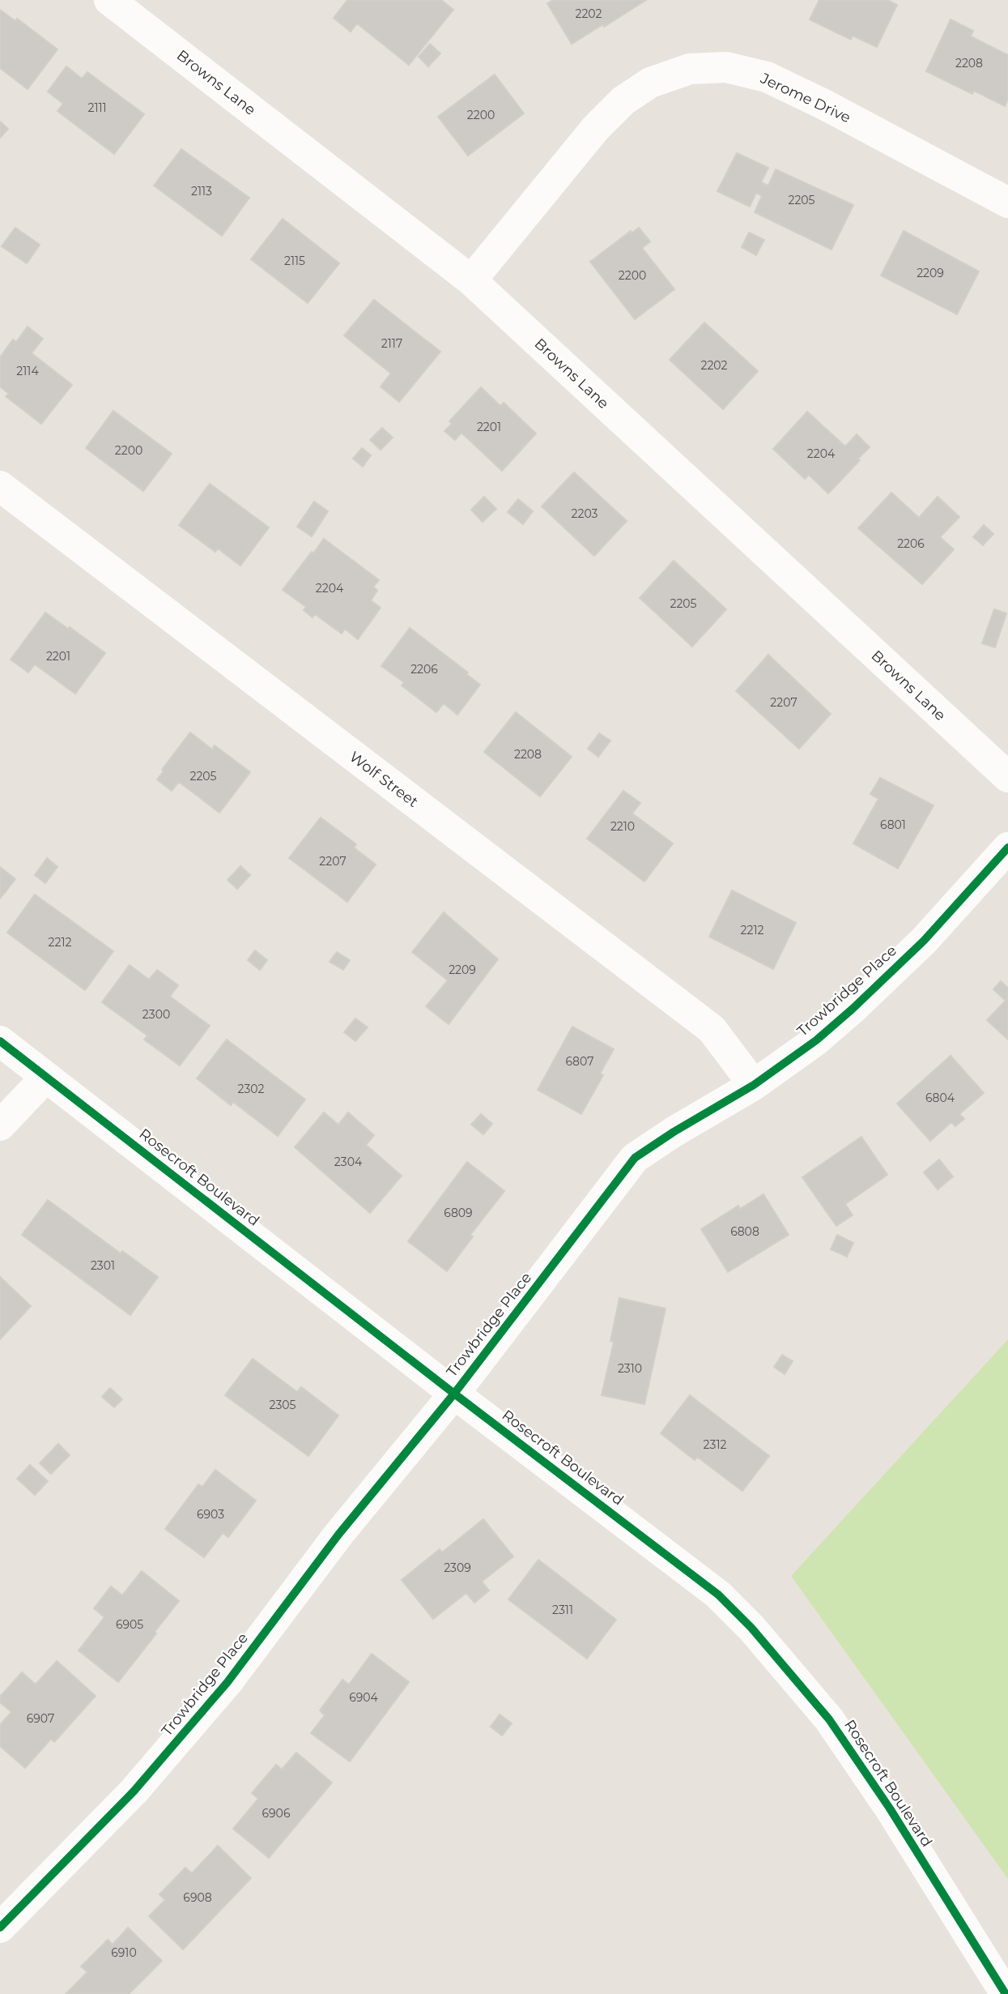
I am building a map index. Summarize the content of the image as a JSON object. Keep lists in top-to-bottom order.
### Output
{
  "streets": {
    "street": [
      "Browns Lane",
      "Jerome Drive",
      "Wolf Street",
      "Trowbridge Place",
      "Rosecroft Boulevard"
    ]
  },
  "crossings": [
    ["Browns Lane", "Jerome Drive"],
    ["Wolf Street", "Trowbridge Place"],
    ["Trowbridge Place", "Rosecroft Boulevard"]
  ],
  "house_numbers": [
    "2202",
    "2208",
    "2111",
    "2200",
    "2113",
    "2205",
    "2115",
    "2209",
    "2200",
    "2117",
    "2202",
    "2114",
    "2201",
    "2200",
    "2204",
    "2203",
    "2206",
    "2204",
    "2205",
    "2201",
    "2206",
    "2207",
    "2208",
    "2205",
    "6801",
    "2210",
    "2207",
    "2212",
    "2212",
    "2209",
    "2300",
    "6807",
    "2302",
    "6804",
    "2304",
    "6809",
    "6808",
    "2301",
    "2310",
    "2305",
    "2312",
    "6903",
    "2309",
    "2311",
    "6905",
    "6904",
    "6907",
    "6906",
    "6908",
    "6910"
  ]
}
